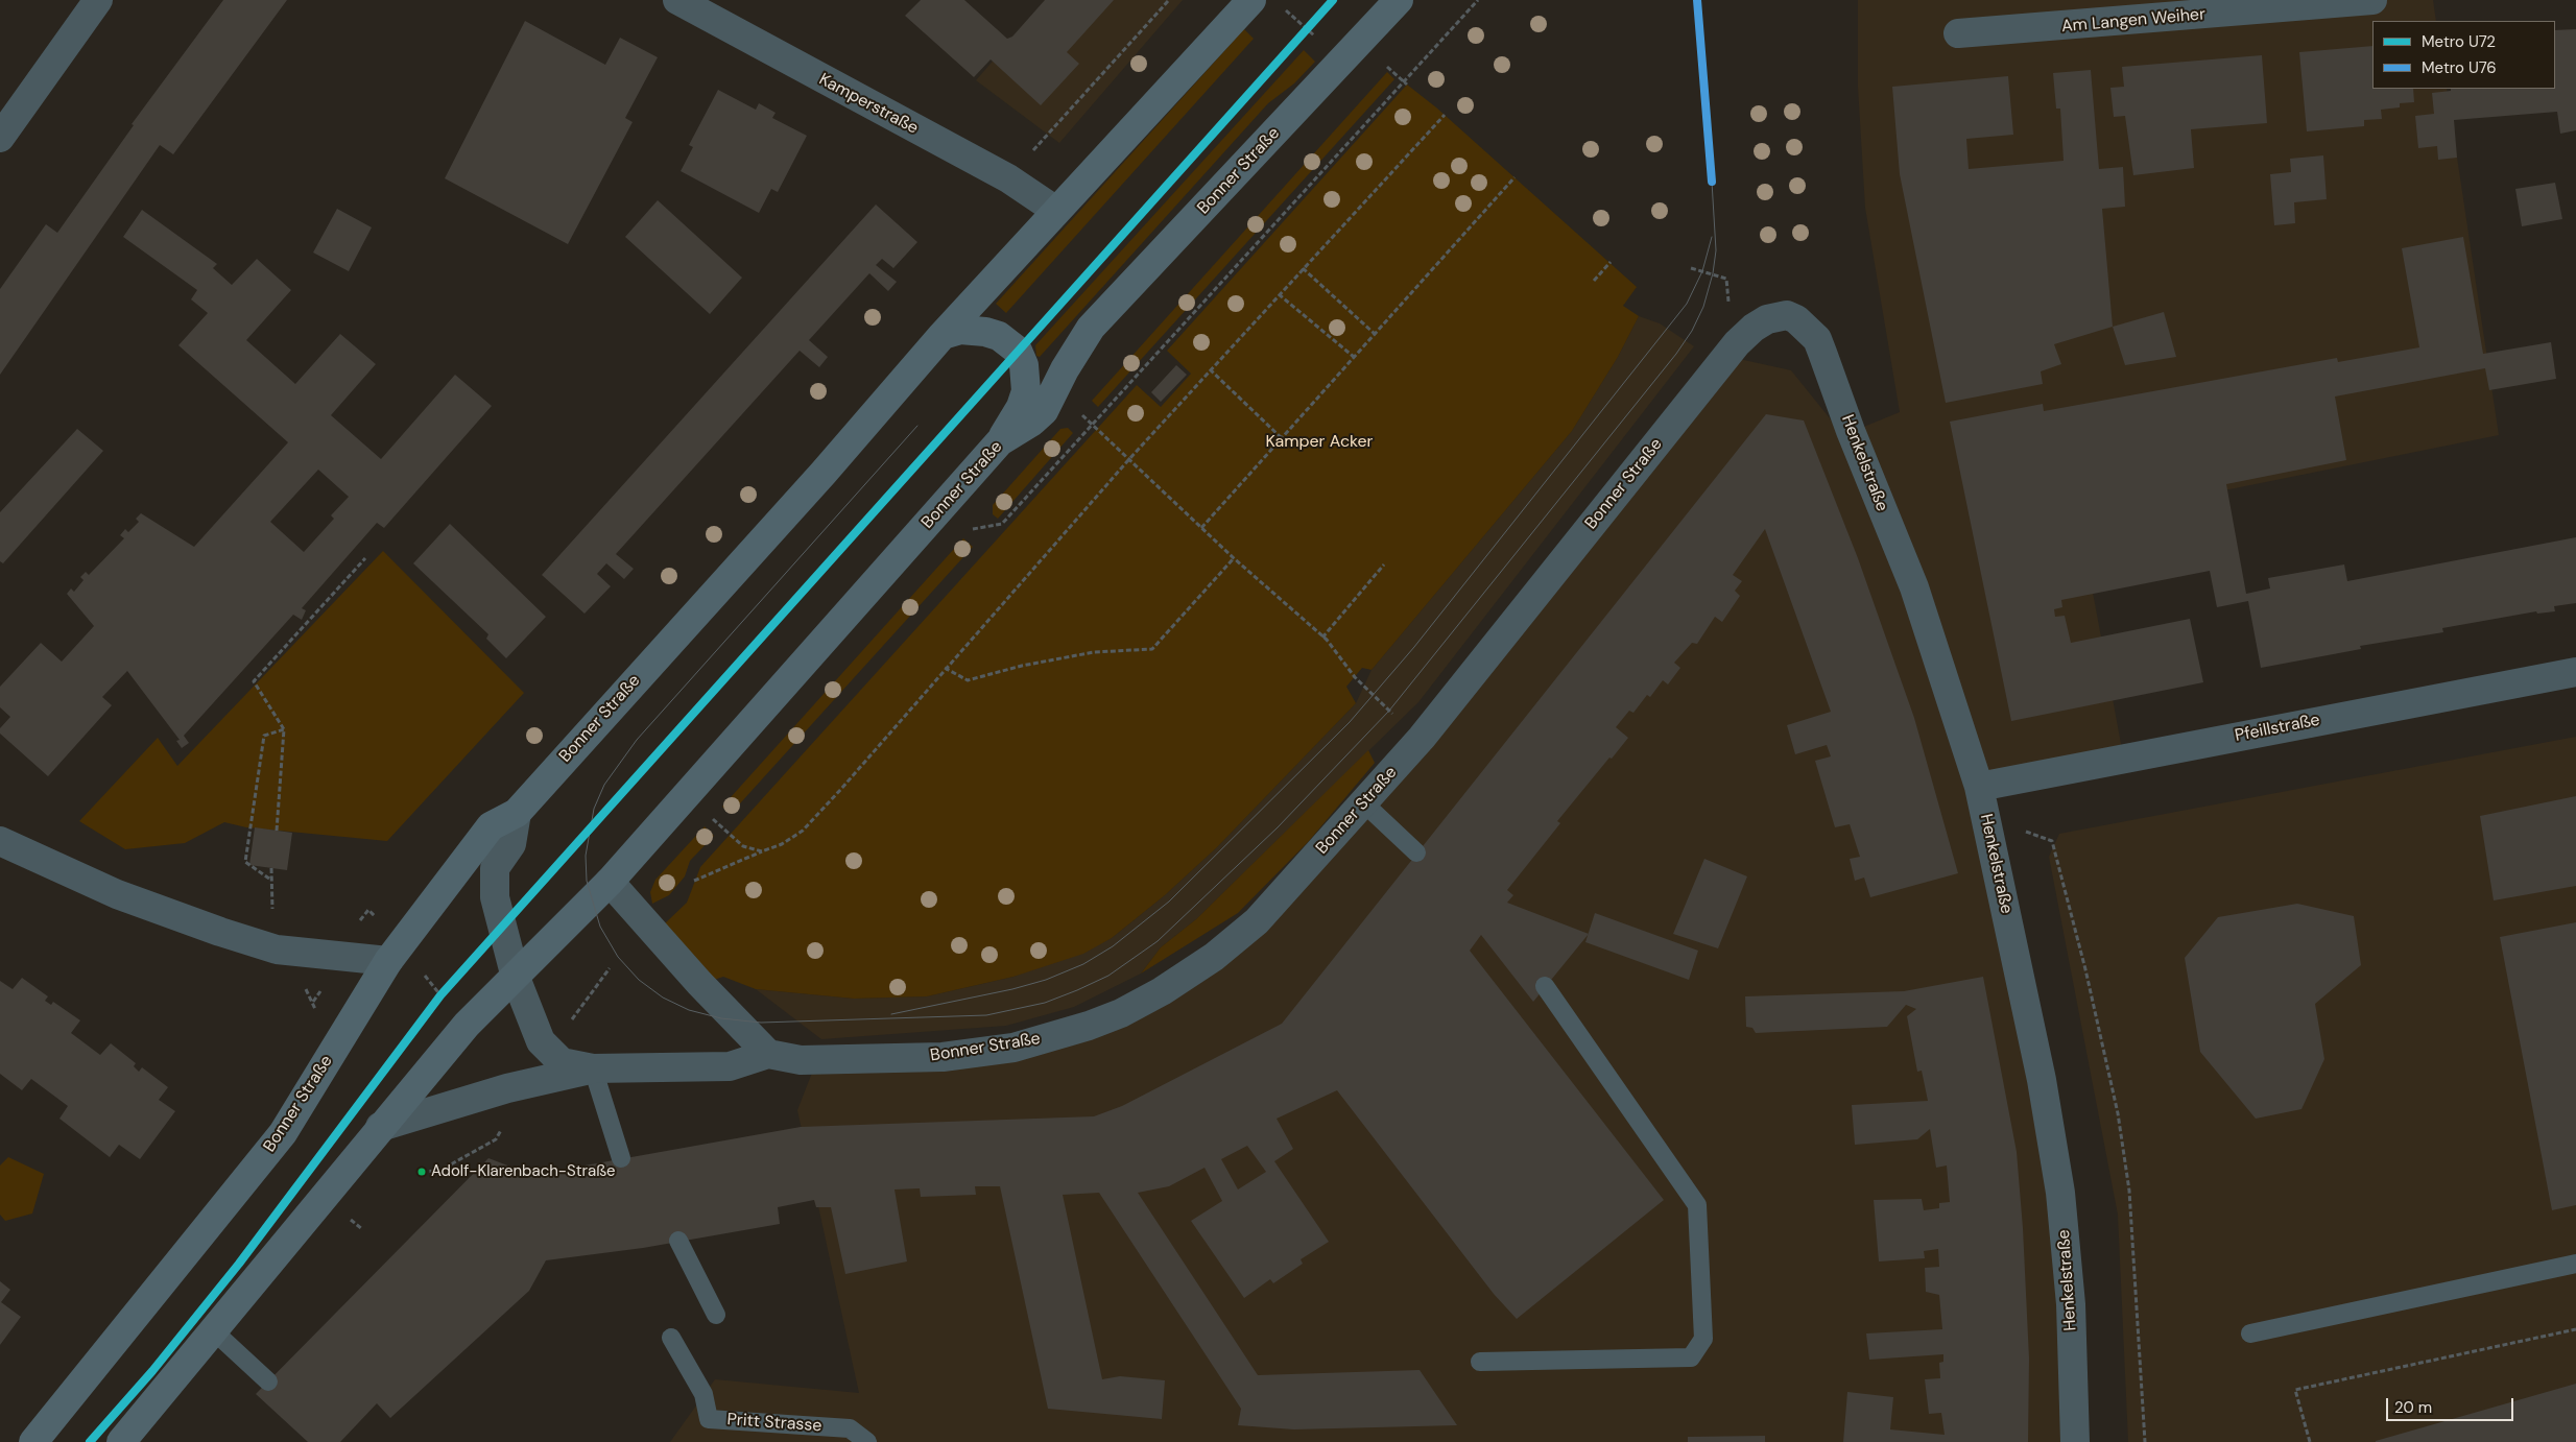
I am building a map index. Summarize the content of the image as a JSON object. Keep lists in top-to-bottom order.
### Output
{
  "streets": {
    "main road": ["Bonner Straße"],
    "street": [
      "Am Langen Weiher",
      "Kamperstraße",
      "Henkelstraße",
      "Pfeillstraße"
    ],
    "lane": ["Pritt Strasse"]
  },
  "crossings": [
    ["Kamperstraße", "Bonner Straße"],
    ["Bonner Straße", "Henkelstraße"],
    ["Henkelstraße", "Pfeillstraße"]
  ],
  "parks": ["Kamper Acker"],
  "places": ["Adolf-Klarenbach-Straße"],
  "lines": ["metro line U72", "metro line U76"],
  "legend": ["Metro U72", "Metro U76"],
  "scale_bar": "20 m"
}
